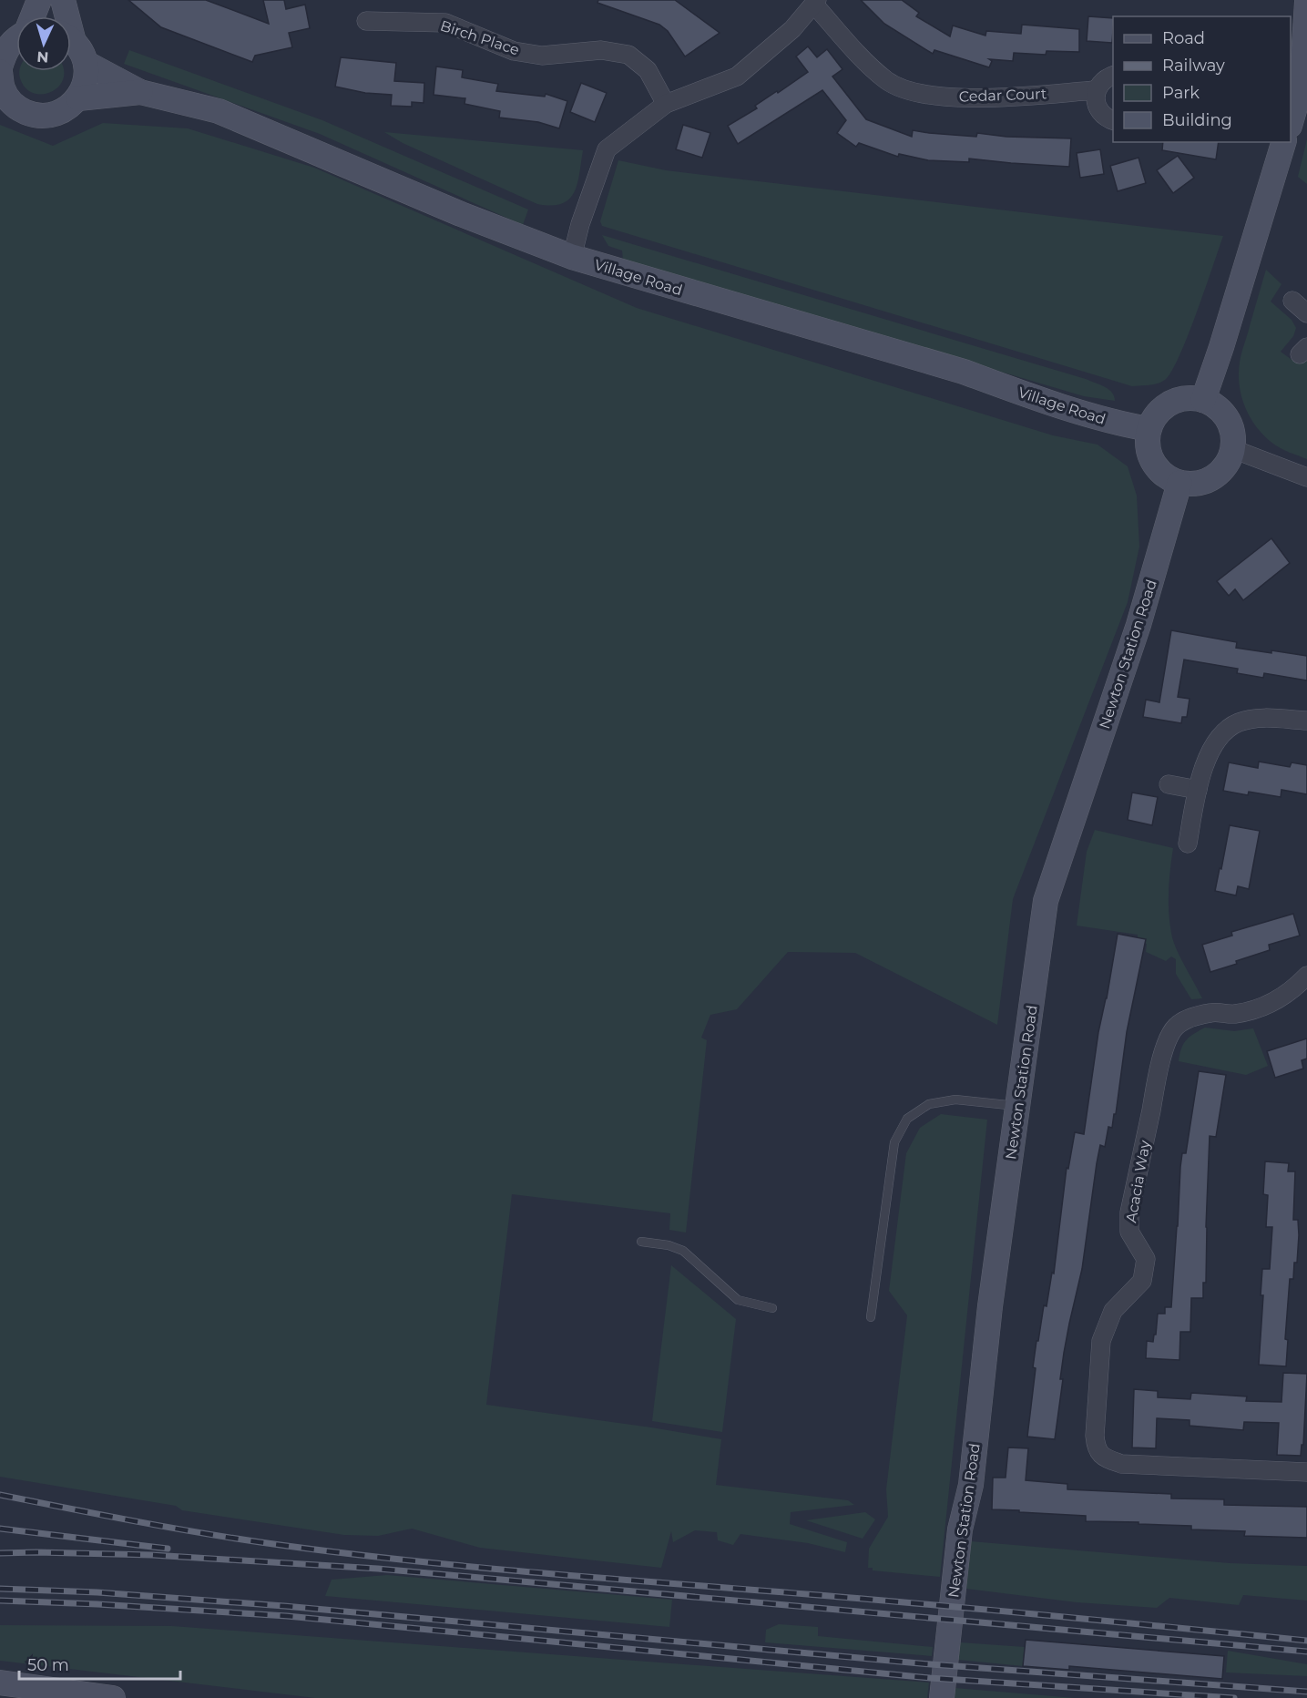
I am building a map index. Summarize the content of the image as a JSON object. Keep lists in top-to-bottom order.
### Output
{
  "streets": {
    "street": [
      "Birch Place",
      "Cedar Court",
      "Village Road",
      "Newton Station Road",
      "Acacia Way"
    ]
  },
  "crossings": [
    ["Village Road", "Newton Station Road"]
  ],
  "legend": [
    "Road",
    "Railway",
    "Park",
    "Building"
  ],
  "scale_bar": "50 m",
  "north": "bottom"
}
